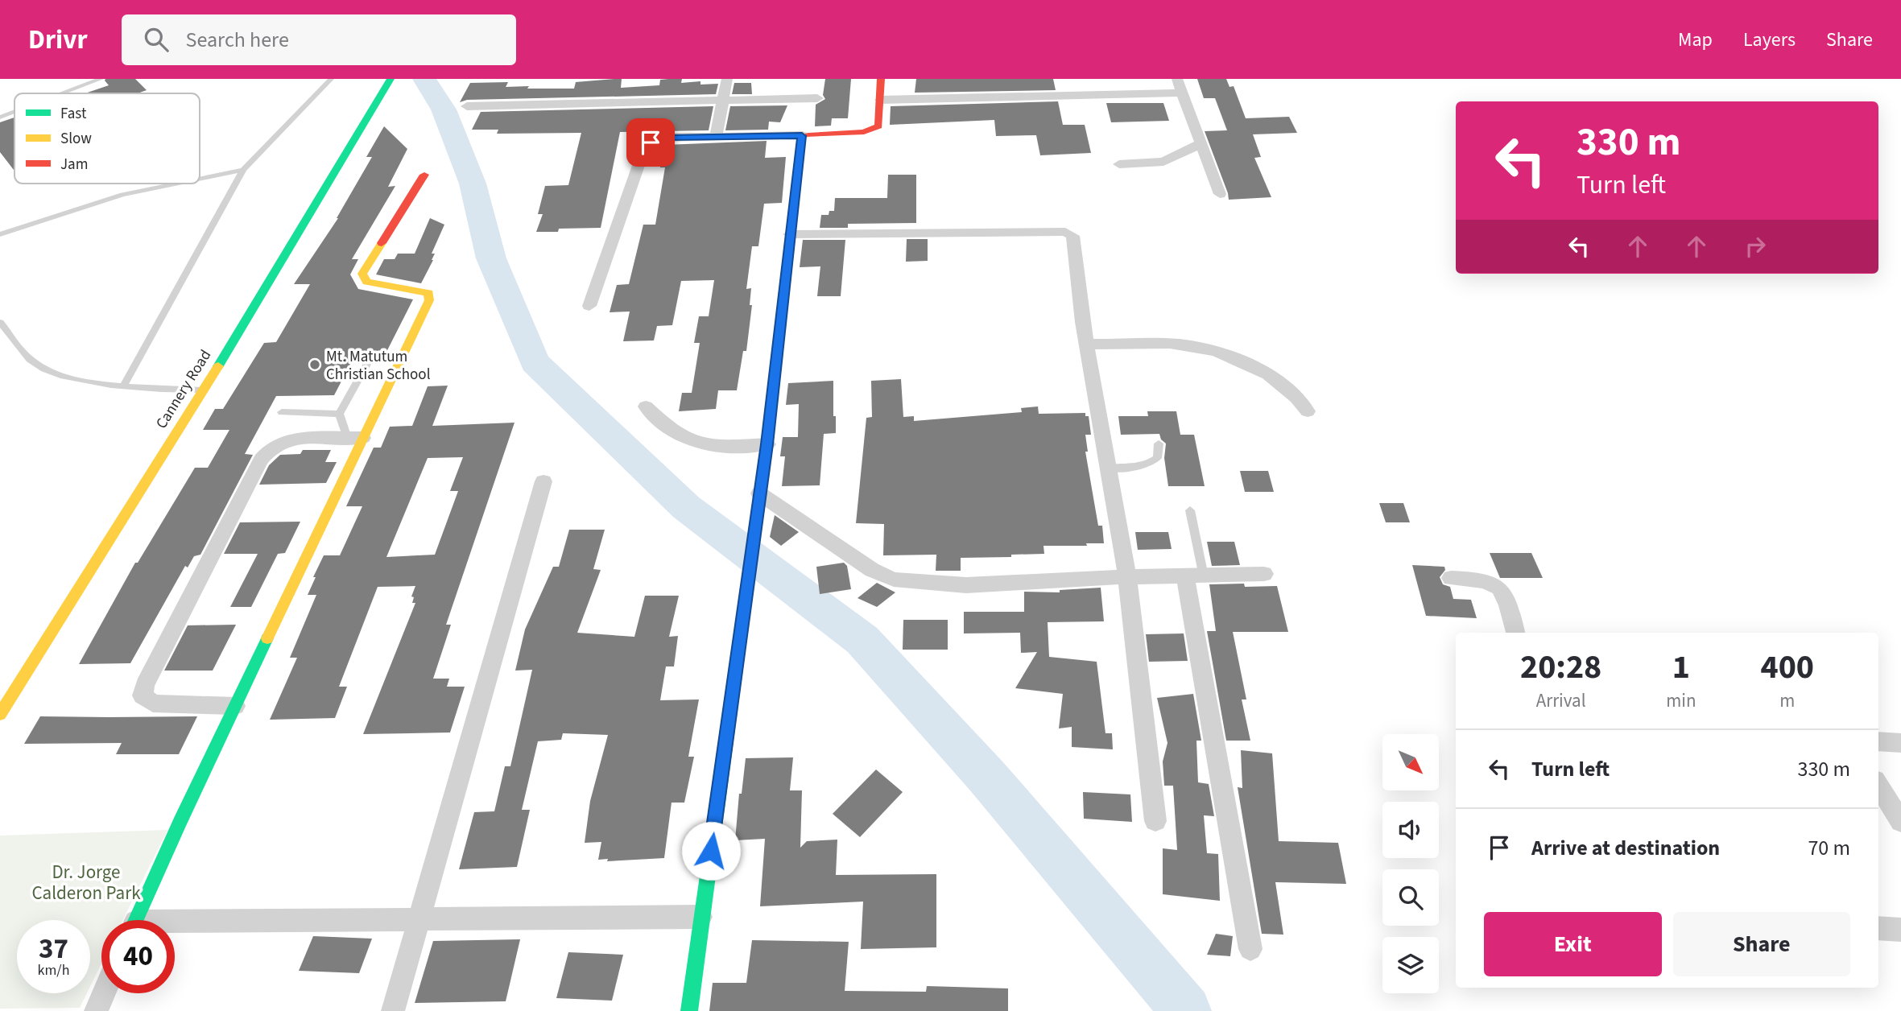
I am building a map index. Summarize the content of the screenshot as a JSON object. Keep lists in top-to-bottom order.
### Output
{
  "streets": {
    "street": ["Cannery Road"]
  },
  "parks": ["Dr. Jorge Calderon Park"],
  "places": ["Mt. Matutum Christian School"],
  "legend": ["Fast", "Slow", "Jam"],
  "north": "bottom right",
  "page": {
    "header": "Drivr",
    "search": "Search here",
    "nav": ["Map", "Layers", "Share"],
    "turn": ["330 m", "Turn left"],
    "eta": [
      "20:28",
      "Arrival",
      "1",
      "min",
      "400",
      "m"
    ],
    "list": [
      {
        "name": "Turn left",
        "value": "330 m"
      },
      {
        "name": "Arrive at destination",
        "value": "70 m"
      }
    ],
    "buttons": ["Exit", "Share"],
    "speed": "37 km/h",
    "limit": "40"
  }
}
